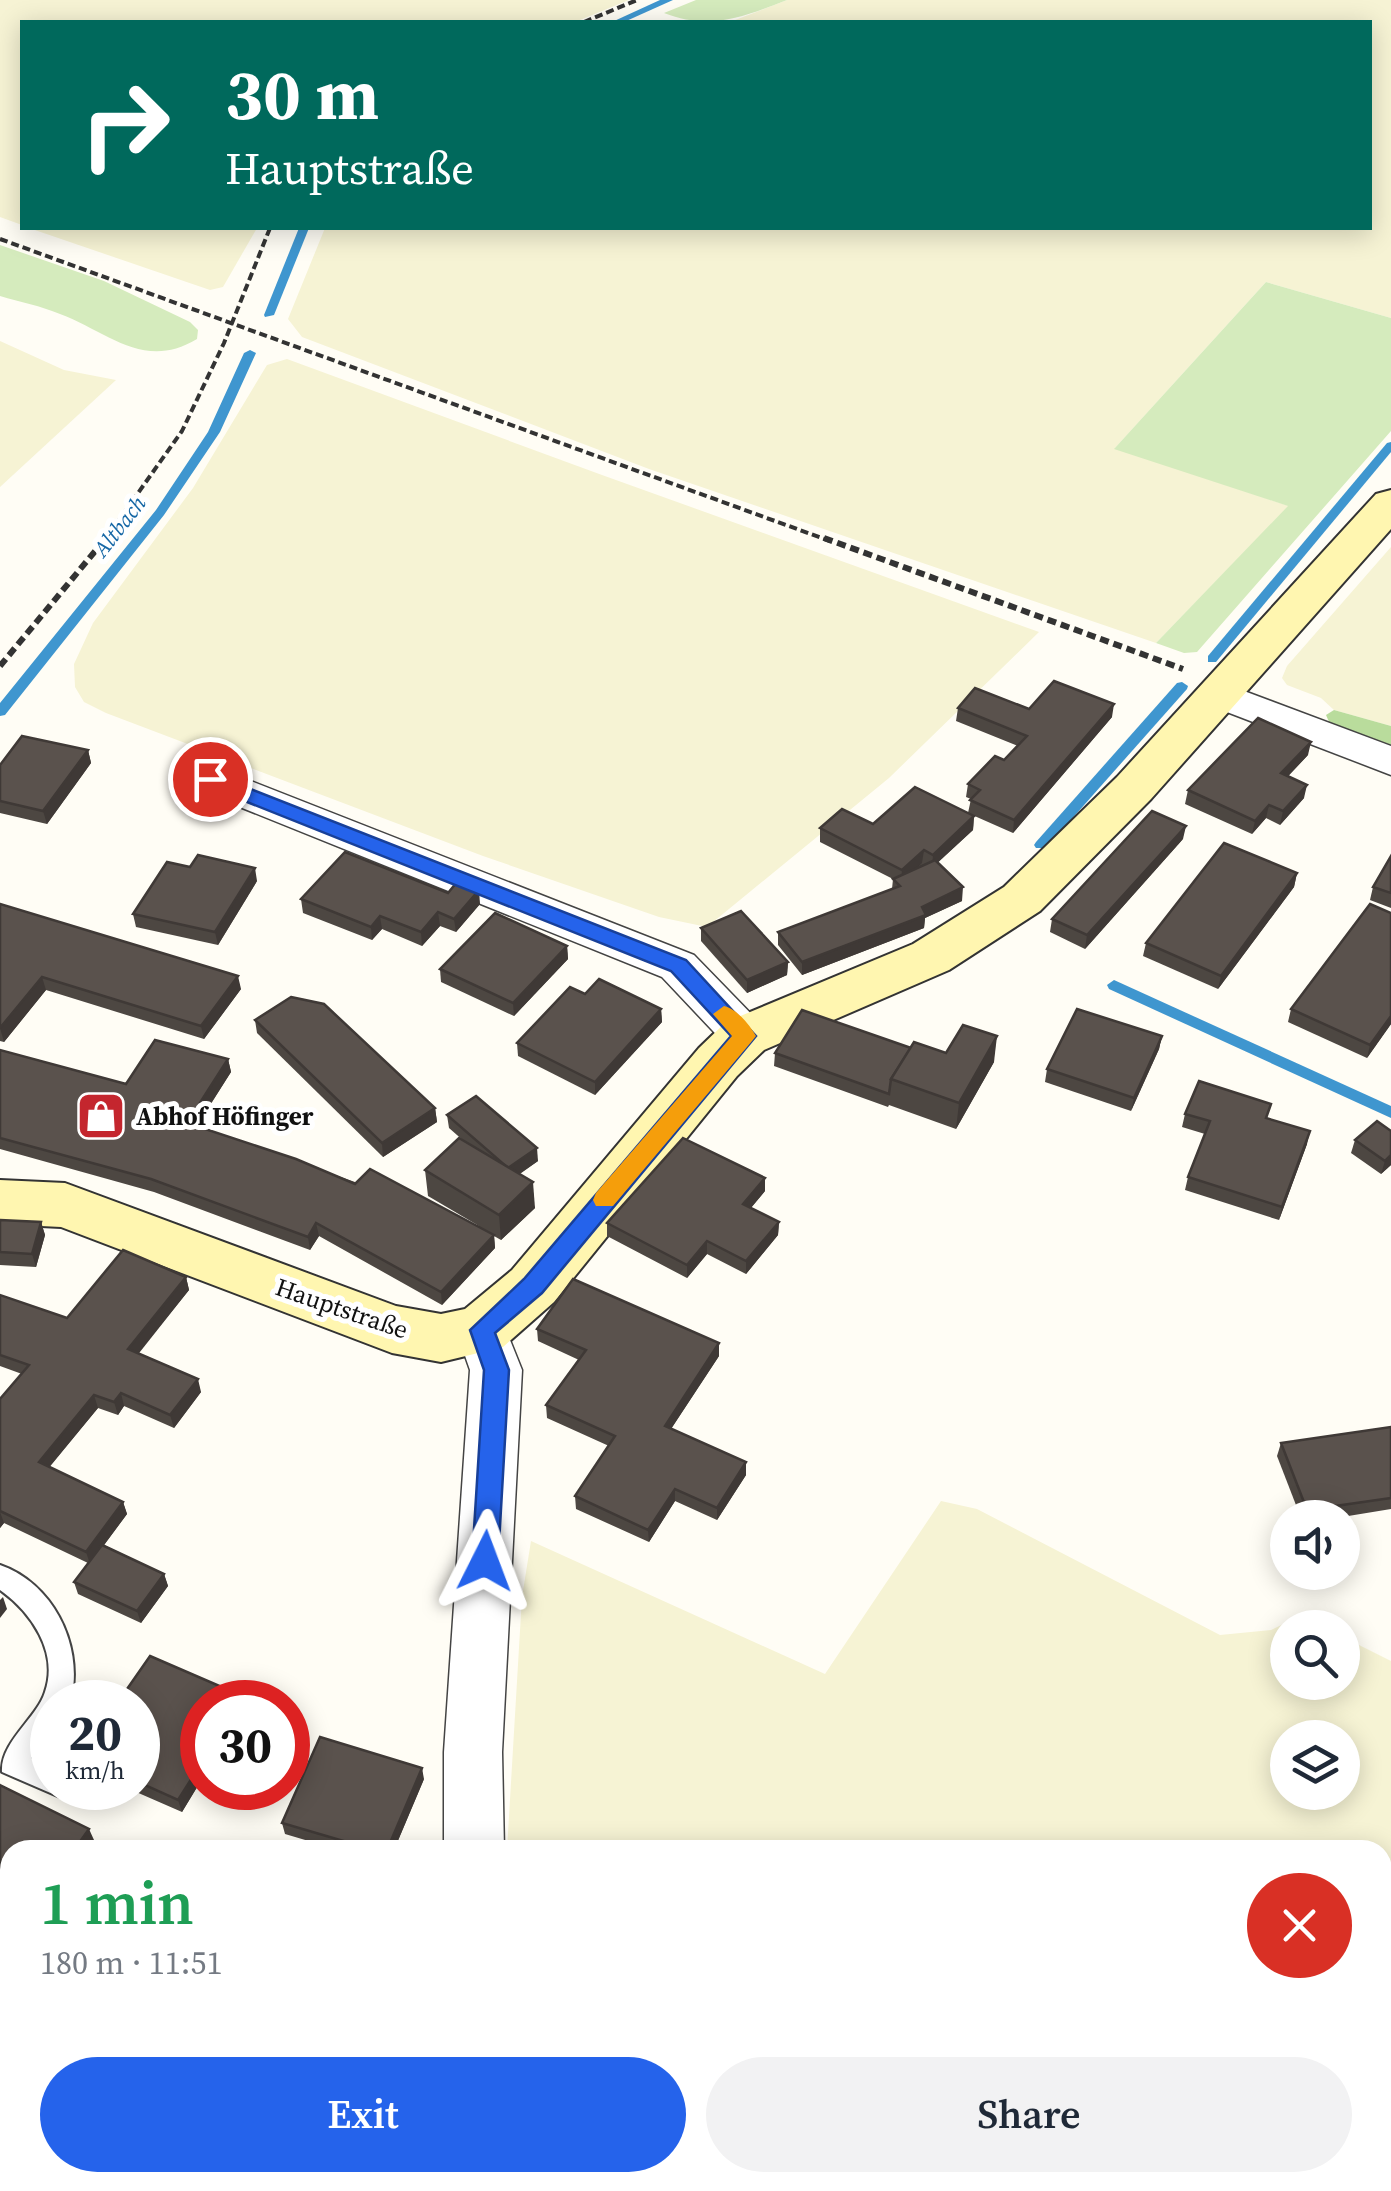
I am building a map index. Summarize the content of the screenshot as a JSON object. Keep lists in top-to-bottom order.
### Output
{
  "streets": {
    "street": ["Hauptstraße"]
  },
  "water": ["Altbach"],
  "places": {
    "shop": ["Abhof Höfinger"]
  },
  "page": {
    "turn": ["30 m", "Hauptstraße"],
    "speed": "20 km/h",
    "limit": "30",
    "heading": ["1 min", "180 m · 11:51"],
    "buttons": ["Exit", "Share"]
  }
}
